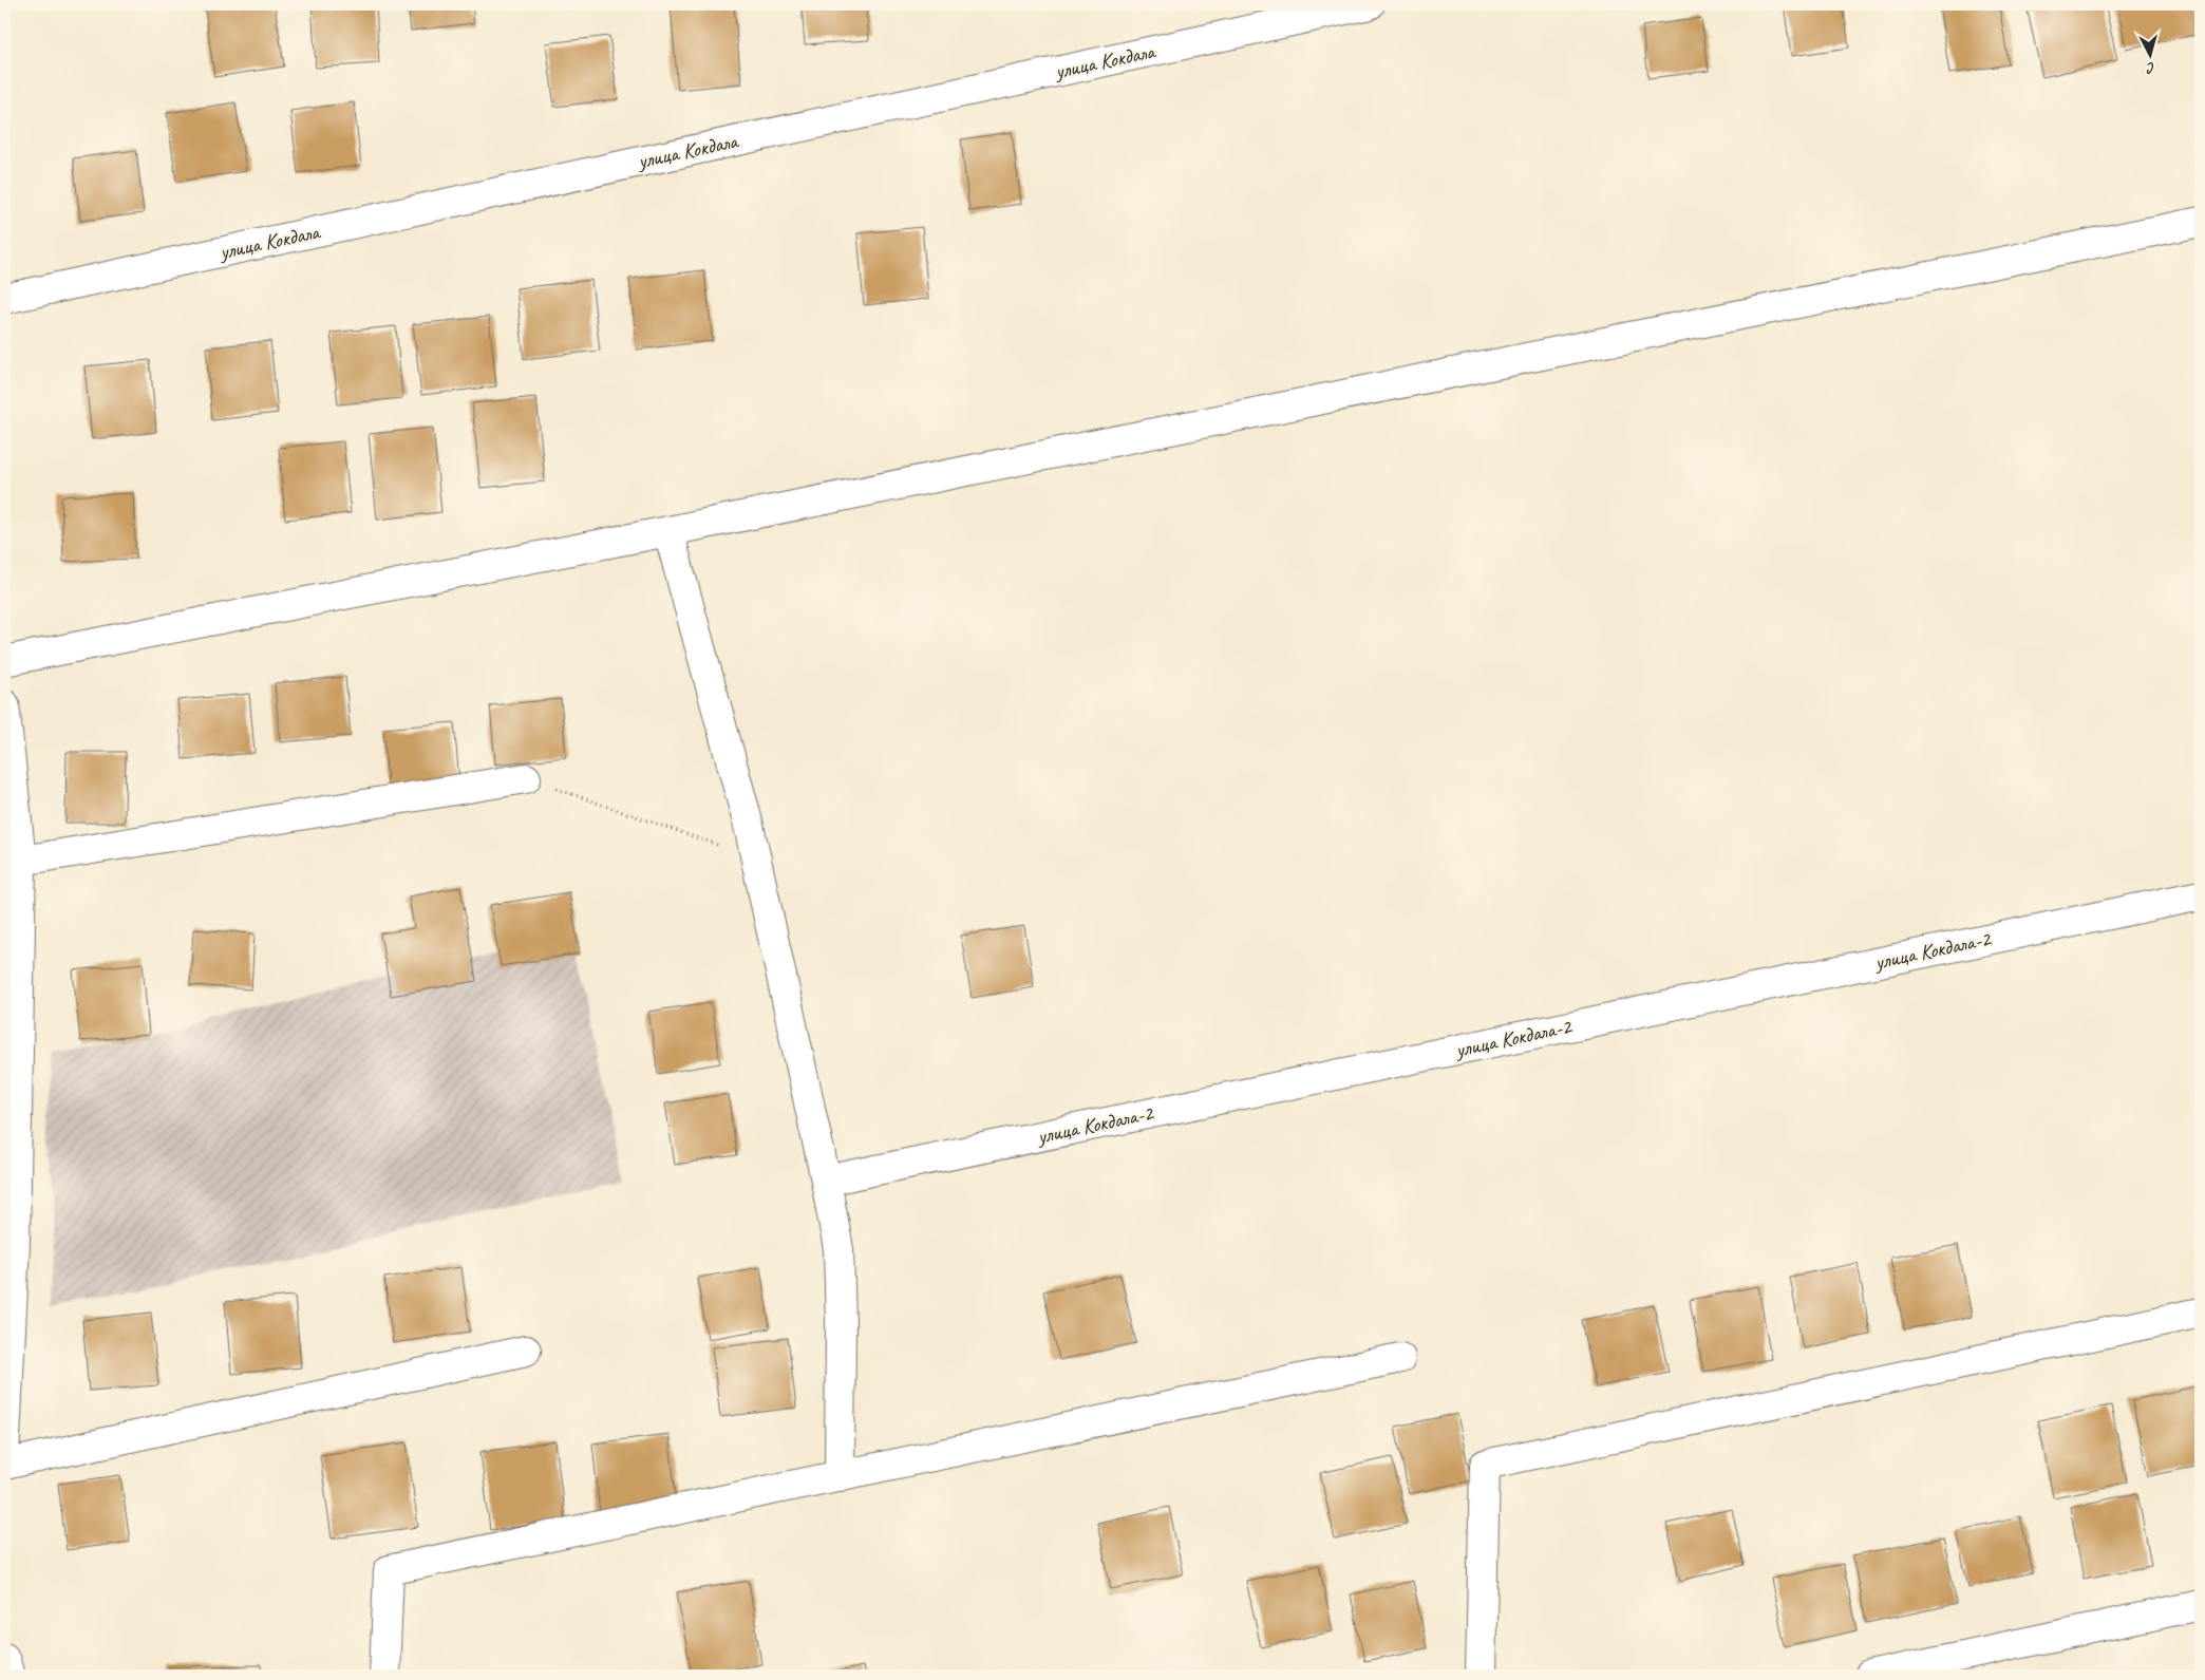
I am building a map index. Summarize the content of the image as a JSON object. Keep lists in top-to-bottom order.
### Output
{
  "streets": {
    "street": ["улица Кокдала", "улица Кокдала-2"]
  },
  "north": "bottom"
}
